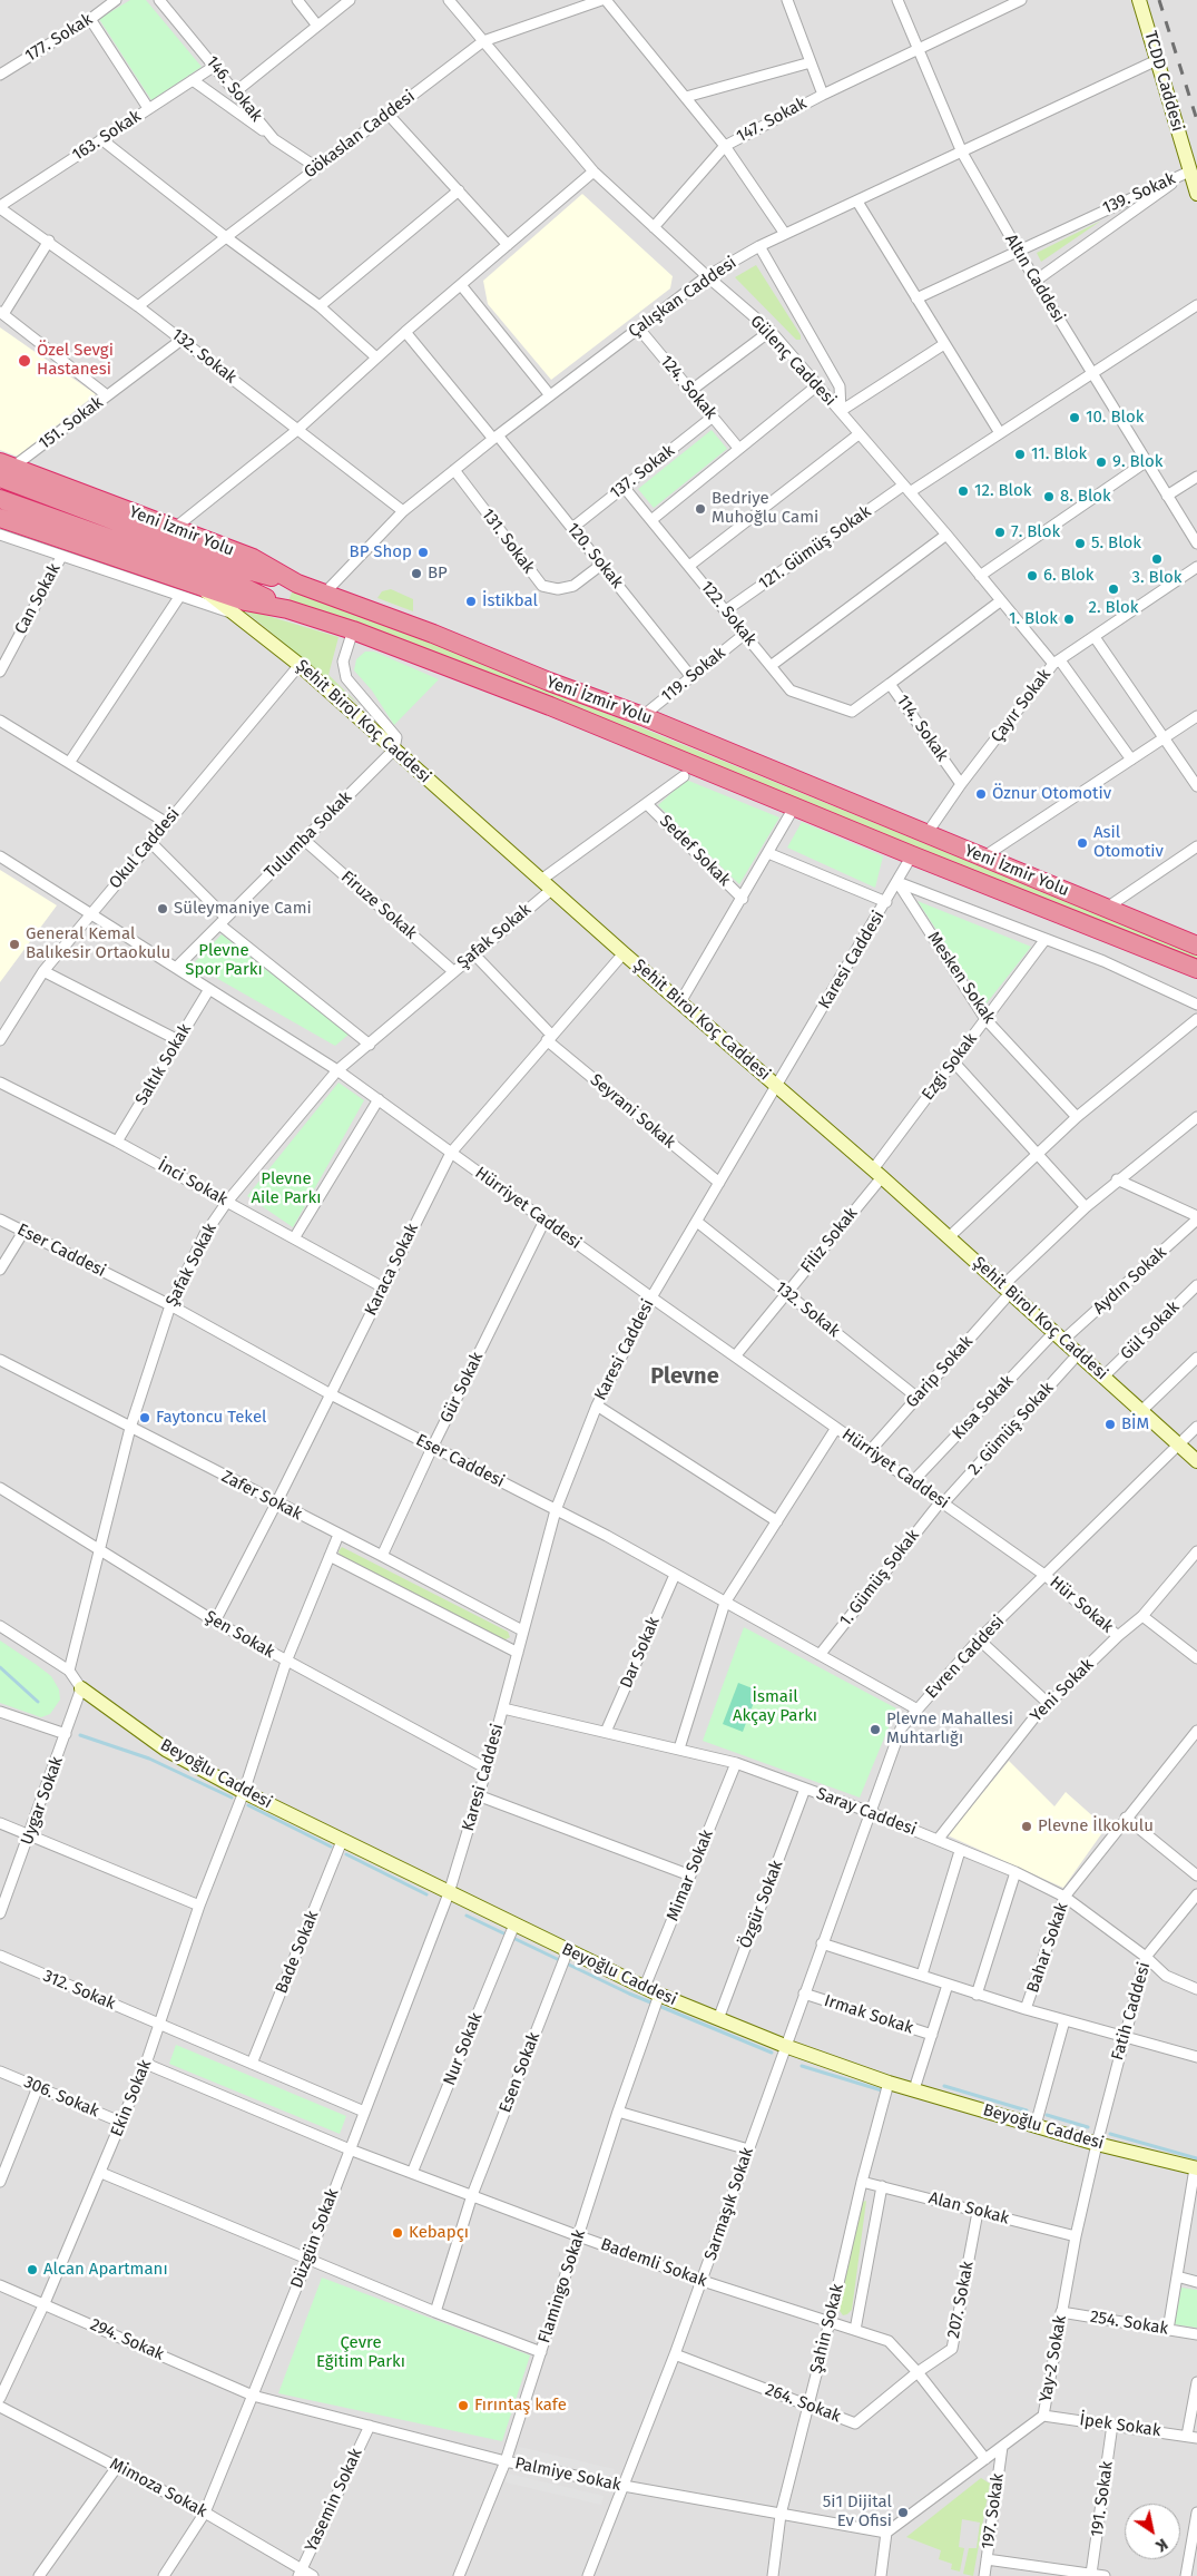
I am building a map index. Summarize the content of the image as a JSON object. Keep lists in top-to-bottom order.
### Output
{
  "streets": {
    "highway": ["Yeni İzmir Yolu"],
    "main road": ["TCDD Caddesi", "Şehit Birol Koç Caddesi", "Beyoğlu Caddesi"],
    "street": [
      "177. Sokak",
      "146. Sokak",
      "147. Sokak",
      "Gökaslan Caddesi",
      "163. Sokak",
      "139. Sokak",
      "Altın Caddesi",
      "Çalışkan Caddesi",
      "132. Sokak",
      "Gülenç Caddesi",
      "124. Sokak",
      "151. Sokak",
      "137. Sokak",
      "131. Sokak",
      "121. Gümüş Sokak",
      "120. Sokak",
      "Can Sokak",
      "122. Sokak",
      "119. Sokak",
      "Çayır Sokak",
      "114. Sokak",
      "Tulumba Sokak",
      "Okul Caddesi",
      "Sedef Sokak",
      "Firuze Sokak",
      "Şafak Sokak",
      "Karesi Caddesi",
      "Mesken Sokak",
      "Saltık Sokak",
      "Ezgi Sokak",
      "Seyrani Sokak",
      "İnci Sokak",
      "Hürriyet Caddesi",
      "Filiz Sokak",
      "Eser Caddesi",
      "Karaca Sokak",
      "Aydın Sokak",
      "Gül Sokak",
      "Garip Sokak",
      "Gür Sokak",
      "Kısa Sokak",
      "2. Gümüş Sokak",
      "Zafer Sokak",
      "1. Gümüş Sokak",
      "Hür Sokak",
      "Şen Sokak",
      "Dar Sokak",
      "Evren Caddesi",
      "Yeni Sokak",
      "Uygar Sokak",
      "Saray Caddesi",
      "Mimar Sokak",
      "Özgür Sokak",
      "Bahar Sokak",
      "Bade Sokak",
      "312. Sokak",
      "Fatih Caddesi",
      "Irmak Sokak",
      "Nur Sokak",
      "Esen Sokak",
      "306. Sokak",
      "Ekin Sokak",
      "Sarmaşık Sokak",
      "Alan Sokak",
      "Düzgün Sokak",
      "Bademli Sokak",
      "Flamingo Sokak",
      "207. Sokak",
      "254. Sokak",
      "Şahin Sokak",
      "294. Sokak",
      "Yay-2 Sokak",
      "264. Sokak",
      "İpek Sokak",
      "Palmiye Sokak",
      "Mimoza Sokak",
      "191. Sokak",
      "Yasemin Sokak",
      "197. Sokak"
    ]
  },
  "crossings": [
    ["TCDD Caddesi", "139. Sokak"],
    ["TCDD Caddesi", "Çalışkan Caddesi"],
    ["146. Sokak", "Gökaslan Caddesi"],
    ["146. Sokak", "163. Sokak"],
    ["147. Sokak", "Altın Caddesi"],
    ["147. Sokak", "Gülenç Caddesi"],
    ["Gökaslan Caddesi", "132. Sokak"],
    ["Gökaslan Caddesi", "Gülenç Caddesi"],
    ["163. Sokak", "132. Sokak"],
    ["139. Sokak", "Altın Caddesi"],
    ["Altın Caddesi", "Çalışkan Caddesi"],
    ["Altın Caddesi", "121. Gümüş Sokak"],
    ["Çalışkan Caddesi", "132. Sokak"],
    ["Çalışkan Caddesi", "Gülenç Caddesi"],
    ["Çalışkan Caddesi", "124. Sokak"],
    ["Çalışkan Caddesi", "Yeni İzmir Yolu"],
    ["Çalışkan Caddesi", "131. Sokak"],
    ["Çalışkan Caddesi", "120. Sokak"],
    ["132. Sokak", "151. Sokak"],
    ["132. Sokak", "Karesi Caddesi"],
    ["132. Sokak", "Filiz Sokak"],
    ["132. Sokak", "Garip Sokak"],
    ["Gülenç Caddesi", "121. Gümüş Sokak"],
    ["Gülenç Caddesi", "Çayır Sokak"],
    ["124. Sokak", "137. Sokak"],
    ["151. Sokak", "Yeni İzmir Yolu"],
    ["137. Sokak", "120. Sokak"],
    ["137. Sokak", "122. Sokak"],
    ["Yeni İzmir Yolu", "119. Sokak"],
    ["Yeni İzmir Yolu", "Çayır Sokak"],
    ["Yeni İzmir Yolu", "Şehit Birol Koç Caddesi"],
    ["Yeni İzmir Yolu", "Karesi Caddesi"],
    ["131. Sokak", "120. Sokak"],
    ["121. Gümüş Sokak", "122. Sokak"],
    ["120. Sokak", "119. Sokak"],
    ["122. Sokak", "119. Sokak"],
    ["122. Sokak", "114. Sokak"],
    ["Çayır Sokak", "114. Sokak"],
    ["Şehit Birol Koç Caddesi", "Tulumba Sokak"],
    ["Şehit Birol Koç Caddesi", "Okul Caddesi"],
    ["Şehit Birol Koç Caddesi", "Şafak Sokak"],
    ["Şehit Birol Koç Caddesi", "Karesi Caddesi"],
    ["Şehit Birol Koç Caddesi", "Ezgi Sokak"],
    ["Şehit Birol Koç Caddesi", "Filiz Sokak"],
    ["Şehit Birol Koç Caddesi", "Karaca Sokak"],
    ["Şehit Birol Koç Caddesi", "Aydın Sokak"],
    ["Şehit Birol Koç Caddesi", "Gül Sokak"],
    ["Şehit Birol Koç Caddesi", "Garip Sokak"],
    ["Şehit Birol Koç Caddesi", "Kısa Sokak"],
    ["Şehit Birol Koç Caddesi", "2. Gümüş Sokak"],
    ["Şehit Birol Koç Caddesi", "Evren Caddesi"],
    ["Tulumba Sokak", "Firuze Sokak"],
    ["Tulumba Sokak", "Hürriyet Caddesi"],
    ["Okul Caddesi", "Hürriyet Caddesi"],
    ["Sedef Sokak", "Şafak Sokak"],
    ["Firuze Sokak", "Şafak Sokak"],
    ["Şafak Sokak", "Seyrani Sokak"],
    ["Şafak Sokak", "İnci Sokak"],
    ["Şafak Sokak", "Hürriyet Caddesi"],
    ["Şafak Sokak", "Eser Caddesi"],
    ["Şafak Sokak", "Zafer Sokak"],
    ["Şafak Sokak", "Şen Sokak"],
    ["Karesi Caddesi", "Mesken Sokak"],
    ["Karesi Caddesi", "Seyrani Sokak"],
    ["Karesi Caddesi", "Hürriyet Caddesi"],
    ["Karesi Caddesi", "Eser Caddesi"],
    ["Karesi Caddesi", "Zafer Sokak"],
    ["Karesi Caddesi", "Şen Sokak"],
    ["Karesi Caddesi", "Beyoğlu Caddesi"],
    ["Karesi Caddesi", "Saray Caddesi"],
    ["Karesi Caddesi", "Düzgün Sokak"],
    ["Mesken Sokak", "Ezgi Sokak"],
    ["Saltık Sokak", "İnci Sokak"],
    ["Saltık Sokak", "Hürriyet Caddesi"],
    ["Ezgi Sokak", "Filiz Sokak"],
    ["Seyrani Sokak", "Karaca Sokak"],
    ["İnci Sokak", "Karaca Sokak"],
    ["Hürriyet Caddesi", "Filiz Sokak"],
    ["Hürriyet Caddesi", "Karaca Sokak"],
    ["Hürriyet Caddesi", "Garip Sokak"],
    ["Hürriyet Caddesi", "Gür Sokak"],
    ["Hürriyet Caddesi", "Kısa Sokak"],
    ["Hürriyet Caddesi", "2. Gümüş Sokak"],
    ["Hürriyet Caddesi", "1. Gümüş Sokak"],
    ["Hürriyet Caddesi", "Hür Sokak"],
    ["Hürriyet Caddesi", "Evren Caddesi"],
    ["Eser Caddesi", "Karaca Sokak"],
    ["Eser Caddesi", "Gür Sokak"],
    ["Eser Caddesi", "1. Gümüş Sokak"],
    ["Eser Caddesi", "Dar Sokak"],
    ["Eser Caddesi", "Evren Caddesi"],
    ["Karaca Sokak", "Zafer Sokak"],
    ["Karaca Sokak", "Şen Sokak"],
    ["Aydın Sokak", "Kısa Sokak"],
    ["Gür Sokak", "Zafer Sokak"],
    ["2. Gümüş Sokak", "1. Gümüş Sokak"],
    ["Zafer Sokak", "Ekin Sokak"],
    ["Hür Sokak", "Evren Caddesi"],
    ["Hür Sokak", "Yeni Sokak"],
    ["Şen Sokak", "Ekin Sokak"],
    ["Dar Sokak", "Saray Caddesi"],
    ["Evren Caddesi", "Beyoğlu Caddesi"],
    ["Evren Caddesi", "Saray Caddesi"],
    ["Evren Caddesi", "Irmak Sokak"],
    ["Evren Caddesi", "Sarmaşık Sokak"],
    ["Yeni Sokak", "Saray Caddesi"],
    ["Beyoğlu Caddesi", "Uygar Sokak"],
    ["Beyoğlu Caddesi", "Mimar Sokak"],
    ["Beyoğlu Caddesi", "Özgür Sokak"],
    ["Beyoğlu Caddesi", "Bade Sokak"],
    ["Beyoğlu Caddesi", "Fatih Caddesi"],
    ["Beyoğlu Caddesi", "Nur Sokak"],
    ["Beyoğlu Caddesi", "Esen Sokak"],
    ["Beyoğlu Caddesi", "Ekin Sokak"],
    ["Beyoğlu Caddesi", "Sarmaşık Sokak"],
    ["Beyoğlu Caddesi", "Düzgün Sokak"],
    ["Beyoğlu Caddesi", "Flamingo Sokak"],
    ["Beyoğlu Caddesi", "Şahin Sokak"],
    ["Beyoğlu Caddesi", "Yay-2 Sokak"],
    ["Saray Caddesi", "Mimar Sokak"],
    ["Saray Caddesi", "Özgür Sokak"],
    ["Saray Caddesi", "Bahar Sokak"],
    ["Saray Caddesi", "Fatih Caddesi"],
    ["Bade Sokak", "312. Sokak"],
    ["312. Sokak", "Ekin Sokak"],
    ["312. Sokak", "Düzgün Sokak"],
    ["Fatih Caddesi", "Yay-2 Sokak"],
    ["Nur Sokak", "Bademli Sokak"],
    ["Esen Sokak", "Bademli Sokak"],
    ["306. Sokak", "Ekin Sokak"],
    ["Ekin Sokak", "Bademli Sokak"],
    ["Ekin Sokak", "294. Sokak"],
    ["Sarmaşık Sokak", "Bademli Sokak"],
    ["Sarmaşık Sokak", "264. Sokak"],
    ["Sarmaşık Sokak", "Palmiye Sokak"],
    ["Alan Sokak", "207. Sokak"],
    ["Alan Sokak", "Şahin Sokak"],
    ["Alan Sokak", "Yay-2 Sokak"],
    ["Düzgün Sokak", "Bademli Sokak"],
    ["Düzgün Sokak", "294. Sokak"],
    ["Düzgün Sokak", "Palmiye Sokak"],
    ["Düzgün Sokak", "Mimoza Sokak"],
    ["Bademli Sokak", "Flamingo Sokak"],
    ["Bademli Sokak", "207. Sokak"],
    ["Bademli Sokak", "Şahin Sokak"],
    ["Bademli Sokak", "Yay-2 Sokak"],
    ["Bademli Sokak", "264. Sokak"],
    ["Flamingo Sokak", "Palmiye Sokak"],
    ["207. Sokak", "264. Sokak"],
    ["254. Sokak", "Yay-2 Sokak"],
    ["Şahin Sokak", "264. Sokak"],
    ["Şahin Sokak", "Palmiye Sokak"],
    ["294. Sokak", "Palmiye Sokak"],
    ["Yay-2 Sokak", "İpek Sokak"],
    ["Yay-2 Sokak", "Palmiye Sokak"],
    ["Yay-2 Sokak", "197. Sokak"],
    ["İpek Sokak", "191. Sokak"],
    ["Palmiye Sokak", "Yasemin Sokak"],
    ["Mimoza Sokak", "Yasemin Sokak"]
  ],
  "districts": ["Plevne"],
  "parks": [
    "Plevne Spor Parkı",
    "Plevne Aile Parkı",
    "İsmail Akçay Parkı",
    "Çevre Eğitim Parkı"
  ],
  "places": [
    "Özel Sevgi Hastanesi",
    "10. Blok",
    "11. Blok",
    "9. Blok",
    "12. Blok",
    "8. Blok",
    "Bedriye Muhoğlu Cami",
    "7. Blok",
    "5. Blok",
    "BP Shop",
    "3. Blok",
    "BP",
    "6. Blok",
    "2. Blok",
    "İstikbal",
    "1. Blok",
    "Öznur Otomotiv",
    "Asil Otomotiv",
    "Süleymaniye Cami",
    "General Kemal Balıkesir Ortaokulu",
    "Faytoncu Tekel",
    "BİM",
    "Plevne Mahallesi Muhtarlığı",
    "Plevne İlkokulu",
    "Kebapçı",
    "Alcan Apartmanı",
    "Fırıntaş kafe",
    "5i1 Dijital Ev Ofisi"
  ],
  "north": "bottom right"
}
